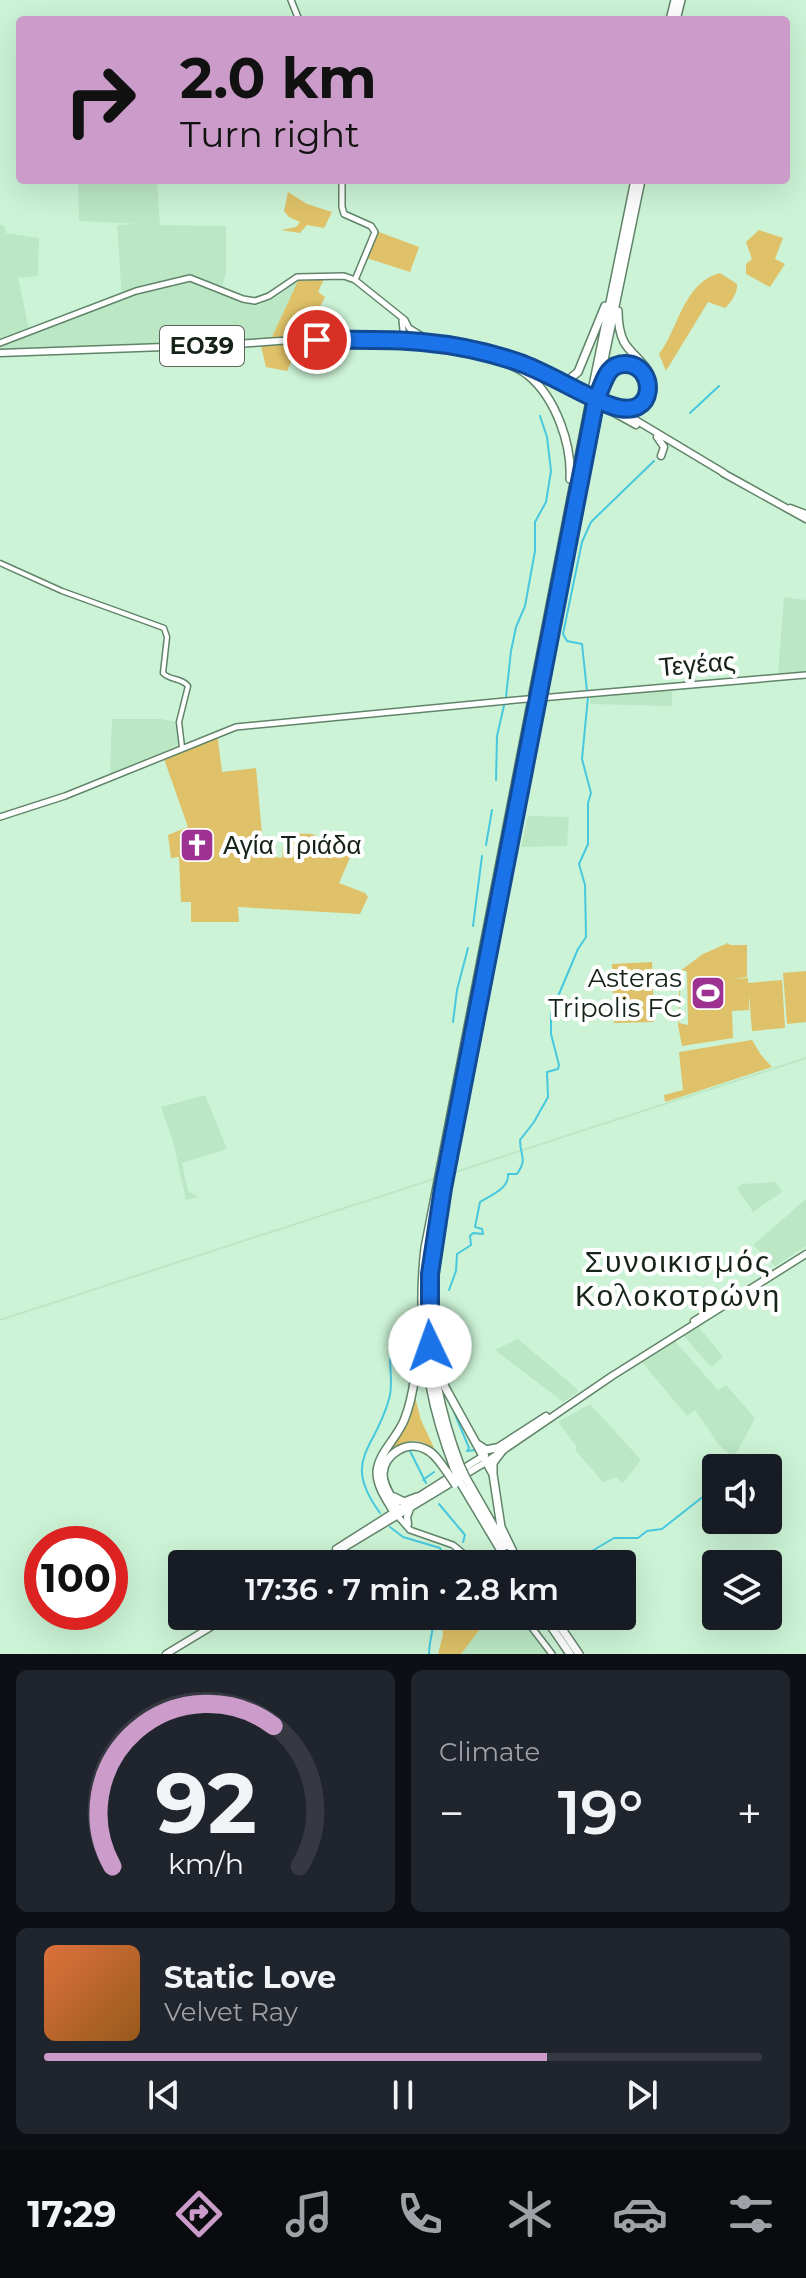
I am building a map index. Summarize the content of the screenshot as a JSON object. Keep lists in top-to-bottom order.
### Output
{
  "streets": {
    "main road": ["ΕΟ39", "Τεγέας"]
  },
  "districts": ["Συνοικισμός Κολοκοτρώνη"],
  "places": {
    "church": ["Αγία Τριάδα"],
    "sports": ["Asteras Tripolis FC"]
  },
  "page": {
    "turn": ["2.0 km", "Turn right"],
    "limit": "100",
    "trip": "17:36 · 7 min · 2.8 km",
    "tile": "Climate",
    "heat": ["−", "19°", "+"],
    "song": ["Static Love", "Velvet Ray"],
    "tabs": "17:29",
    "gauge": ["92", "km/h"]
  }
}
